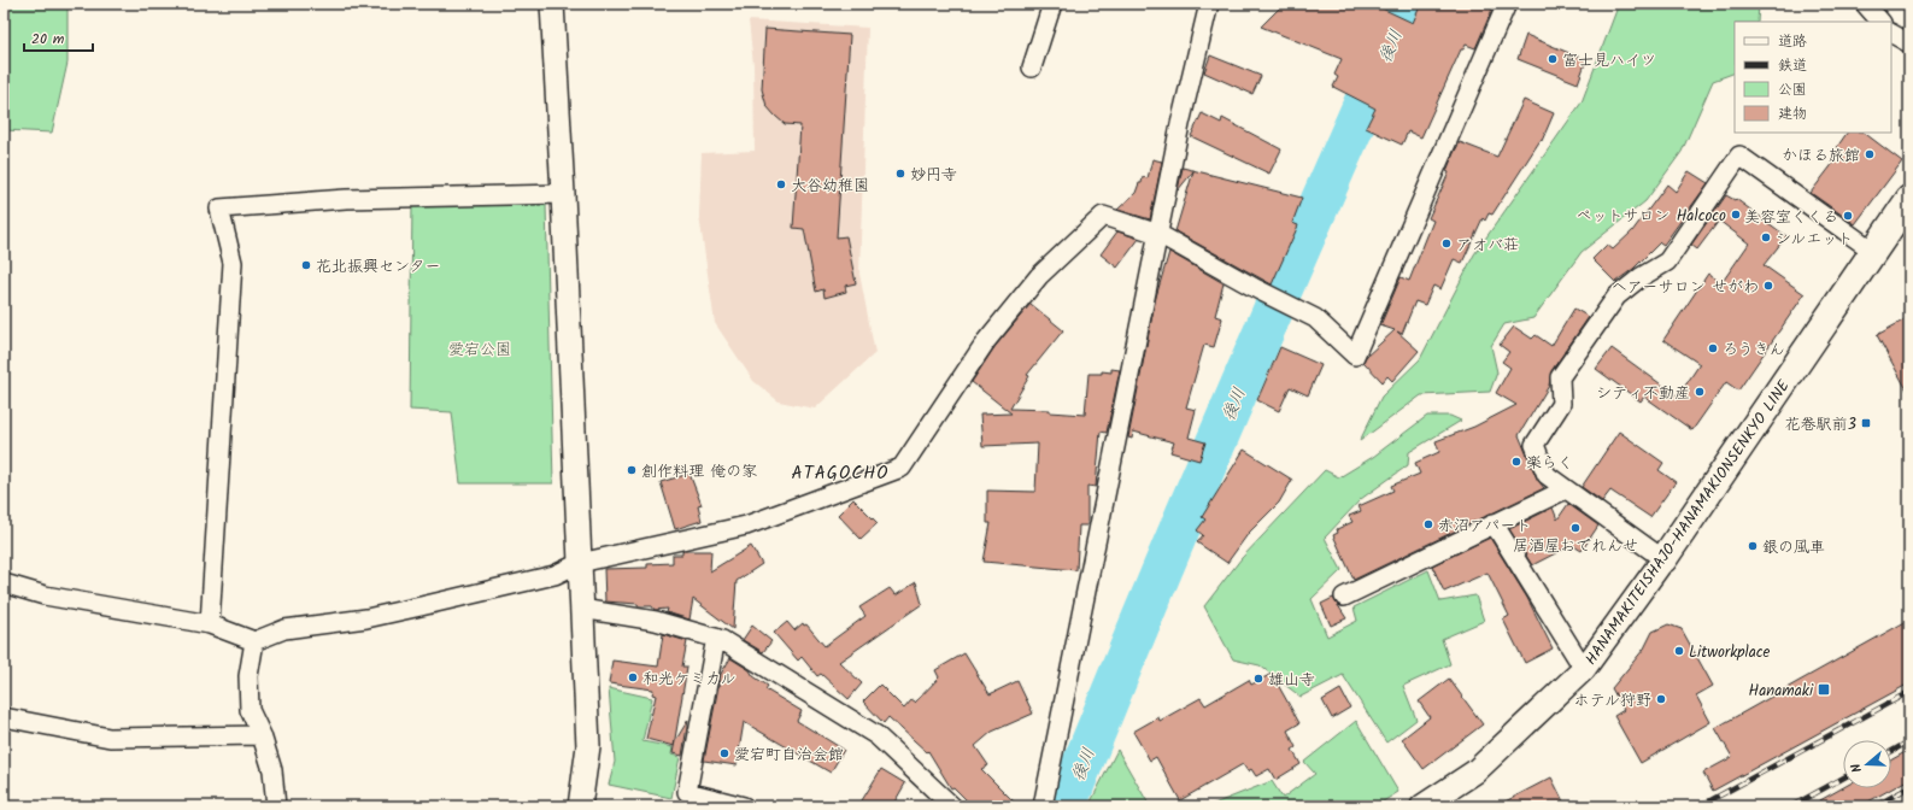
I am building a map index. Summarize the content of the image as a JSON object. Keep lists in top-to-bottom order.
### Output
{
  "streets": {
    "main road": ["HANAMAKITEISHAJO-HANAMAKIONSENKYO LINE"]
  },
  "districts": ["ATAGOCHO"],
  "water": ["後川"],
  "parks": ["愛宕公園"],
  "places": {
    "other": [
      "富士見ハイツ",
      "かほる旅館",
      "妙円寺",
      "大谷幼稚園",
      "ペットサロン Halcoco",
      "美容室くくる",
      "シルエット",
      "アオバ荘",
      "花北振興センター",
      "ヘアーサロン せがわ",
      "ろうきん",
      "シティ不動産",
      "楽らく",
      "創作料理 俺の家",
      "赤沼アパート",
      "居酒屋おでれんせ",
      "銀の風車",
      "Litworkplace",
      "和光ケミカル",
      "雄山寺",
      "ホテル狩野",
      "愛宕町自治会館"
    ],
    "transit": ["花卷駅前3", "Hanamaki"]
  },
  "legend": [
    "道路",
    "鉄道",
    "公園",
    "建物"
  ],
  "scale_bar": "20 m",
  "north": "left"
}
